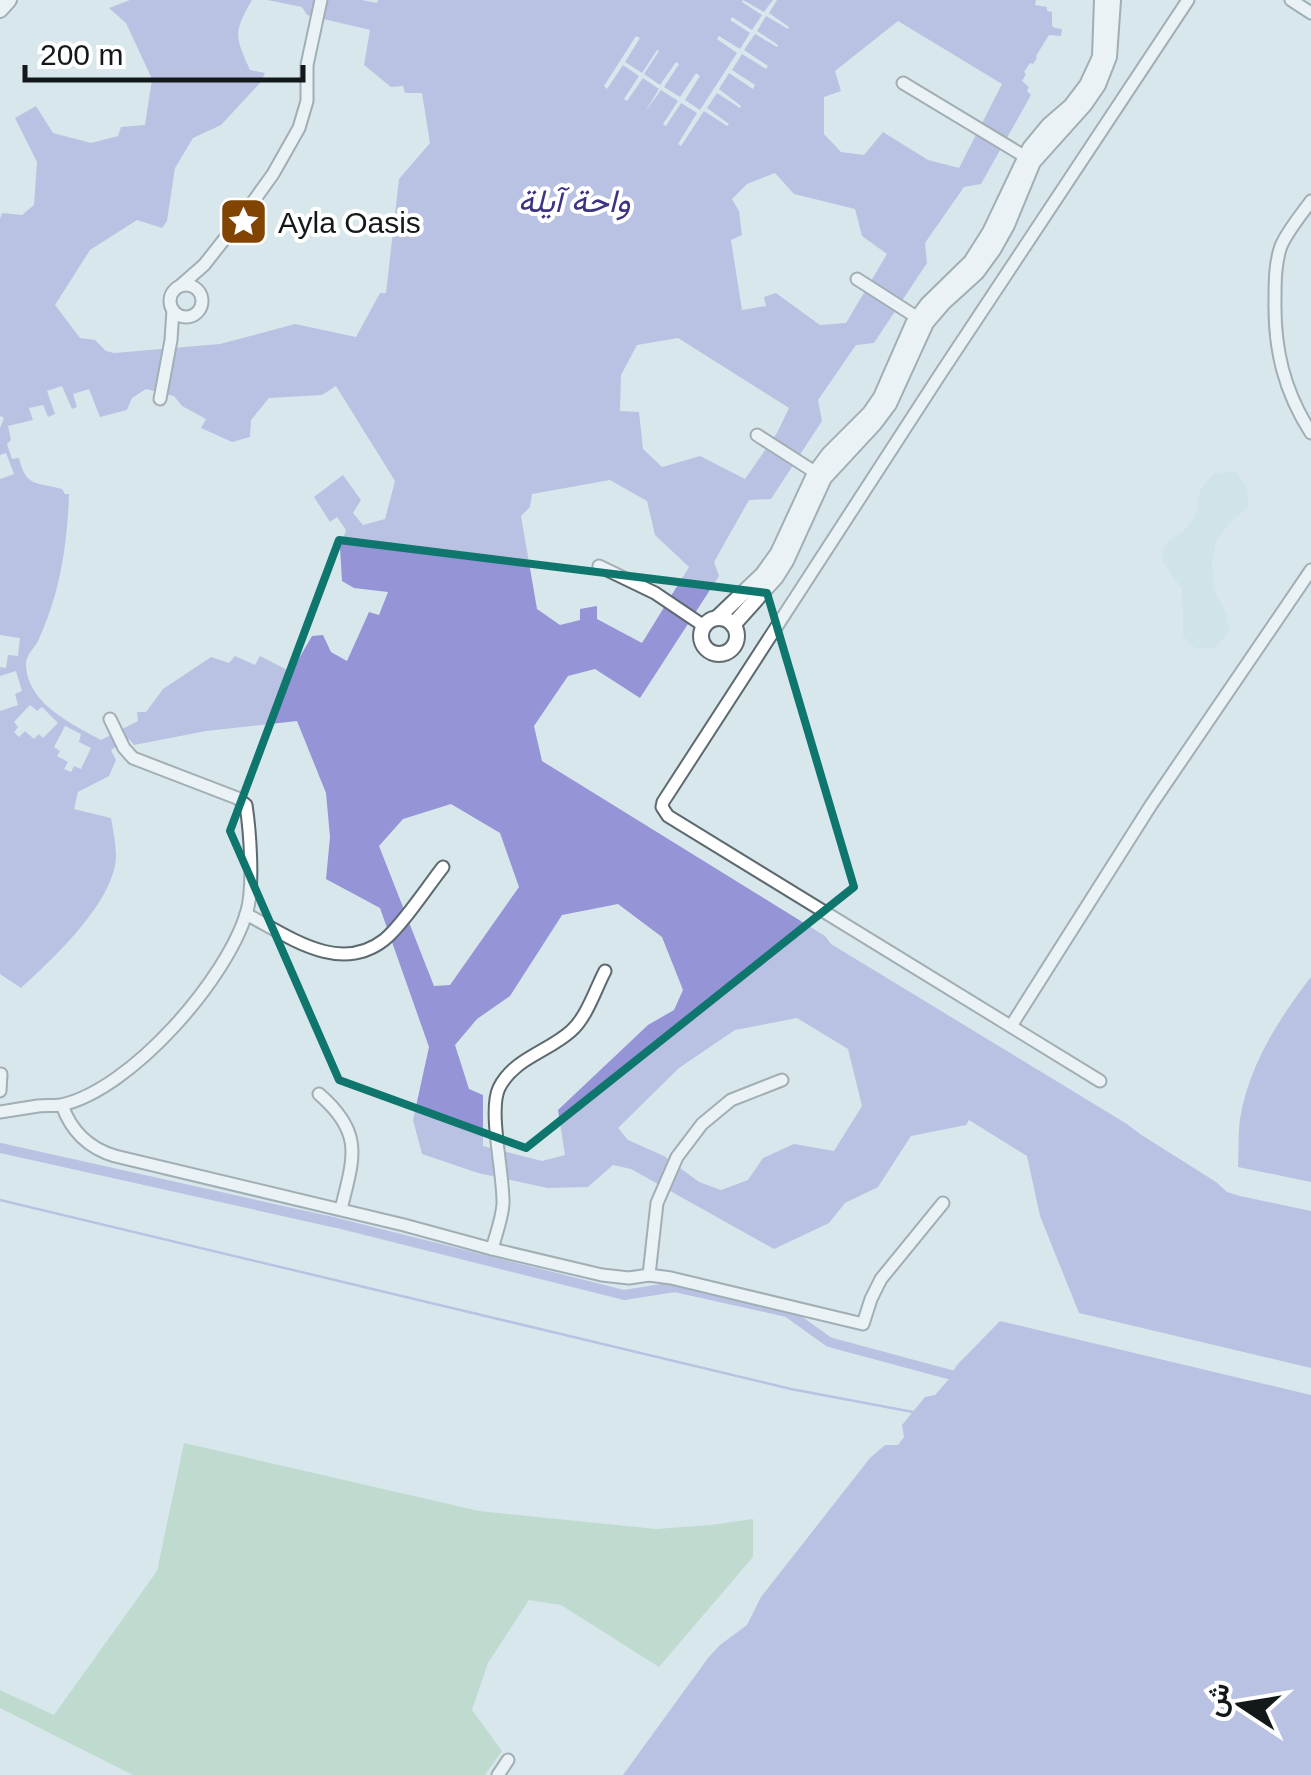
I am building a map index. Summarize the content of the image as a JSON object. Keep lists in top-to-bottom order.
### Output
{
  "water": ["واحة آيلة"],
  "places": {
    "place": ["Ayla Oasis"]
  },
  "scale_bar": "200 m",
  "north": "left"
}
